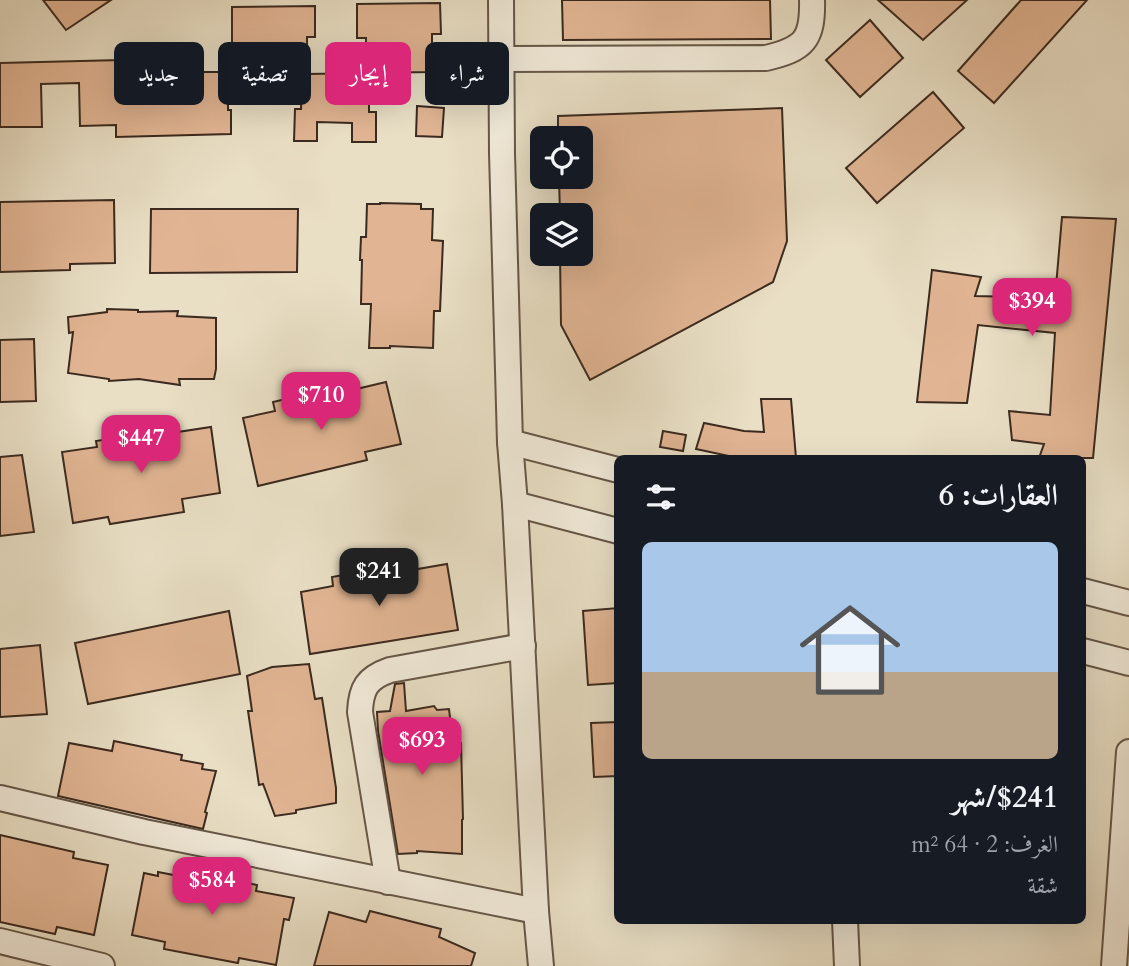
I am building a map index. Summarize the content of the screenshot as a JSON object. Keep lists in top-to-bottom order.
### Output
{
  "page": {
    "chip": [
      "شراء",
      "إيجار",
      "تصفية",
      "جديد"
    ],
    "price": [
      "$394",
      "$710",
      "$447",
      "$241",
      "$693",
      "$584"
    ],
    "heading": "العقارات: 6",
    "list": [
      {
        "name": "$241/شهر",
        "note": "الغرف: 2 · 64 m² · شقة"
      }
    ]
  }
}
